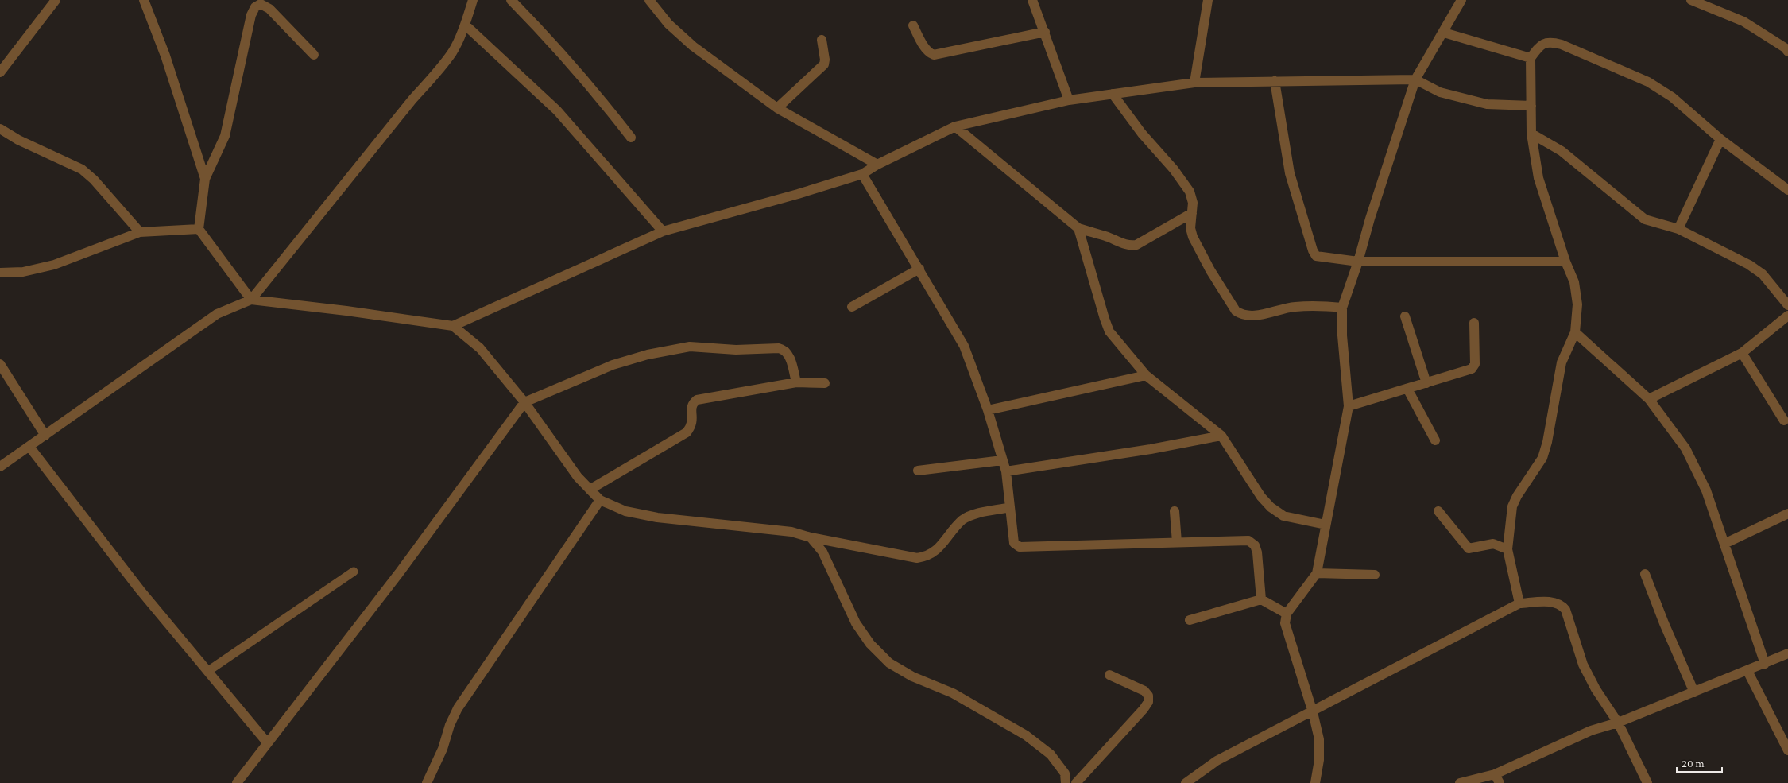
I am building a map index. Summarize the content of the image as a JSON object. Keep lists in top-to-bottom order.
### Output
{
  "scale_bar": "20 m"
}
